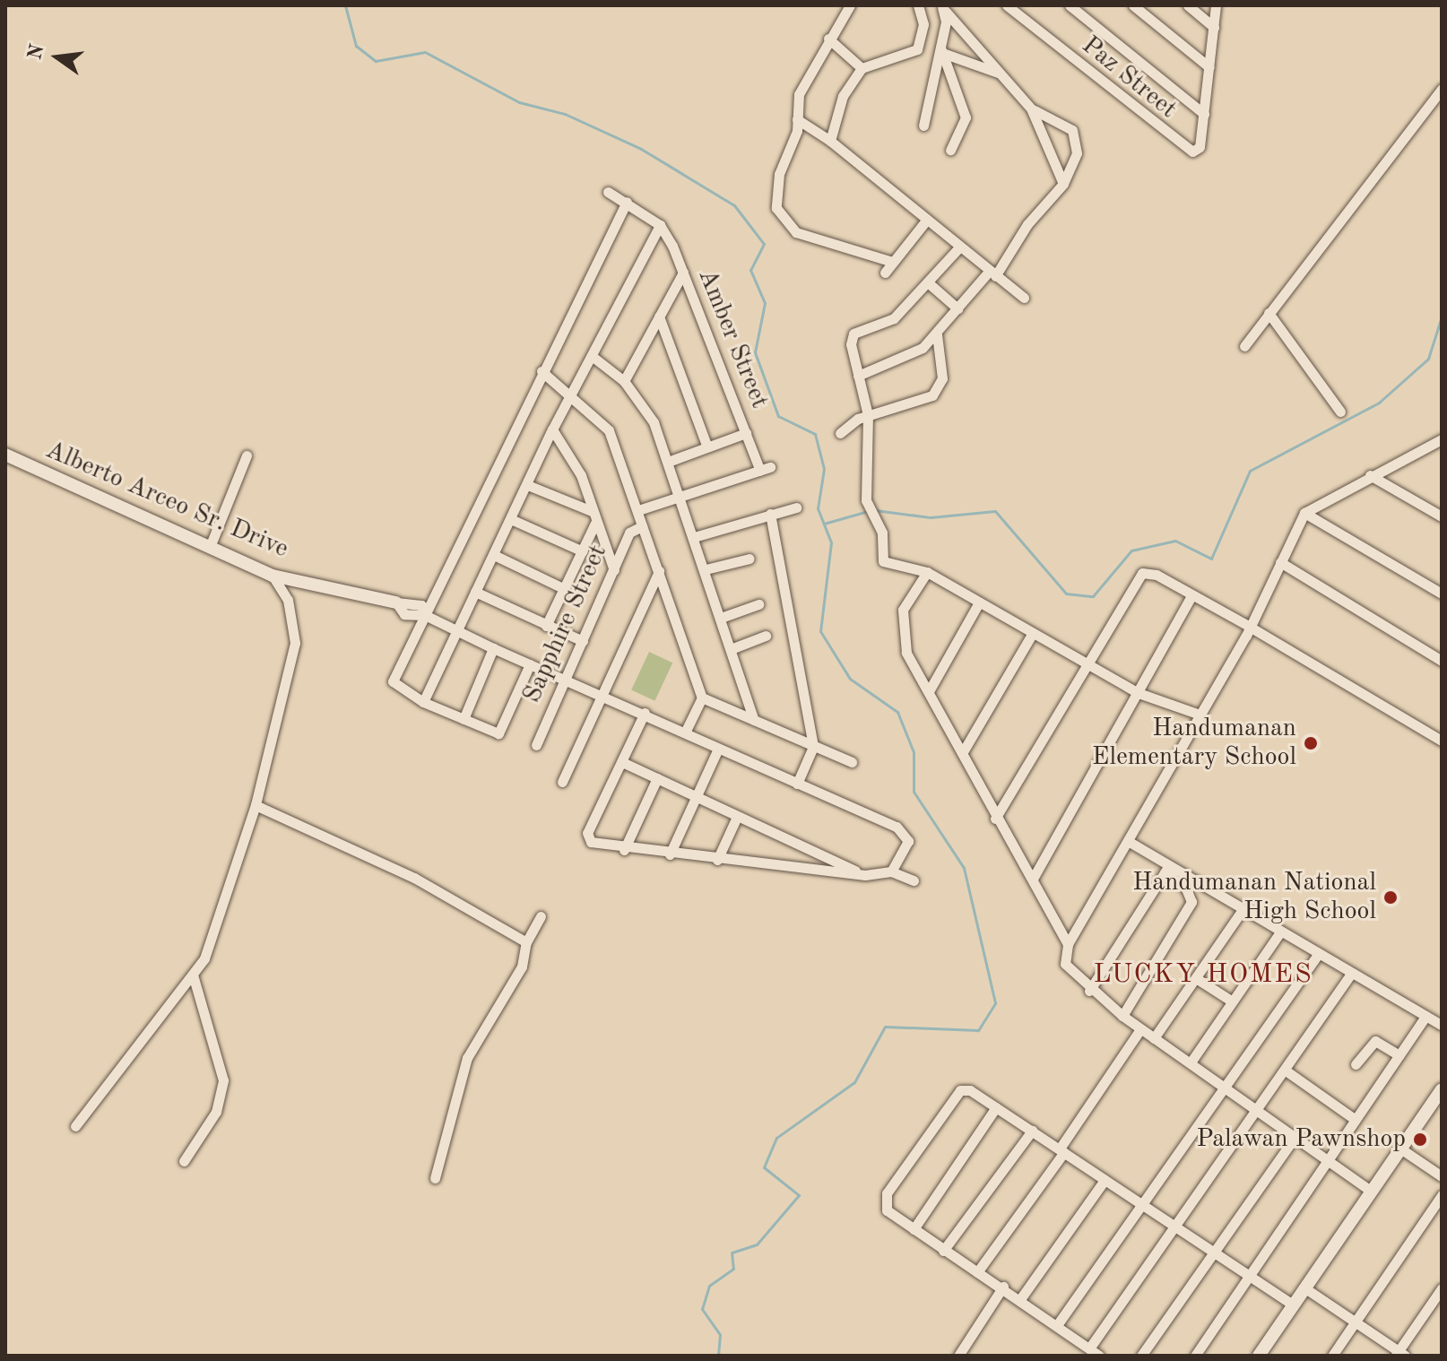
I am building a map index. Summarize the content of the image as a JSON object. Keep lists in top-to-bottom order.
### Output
{
  "streets": {
    "street": [
      "Paz Street",
      "Amber Street",
      "Alberto Arceo Sr. Drive",
      "Sapphire Street"
    ]
  },
  "districts": ["LUCKY HOMES"],
  "places": ["Handumanan Elementary School", "Handumanan National High School", "Palawan Pawnshop"],
  "north": "left"
}
